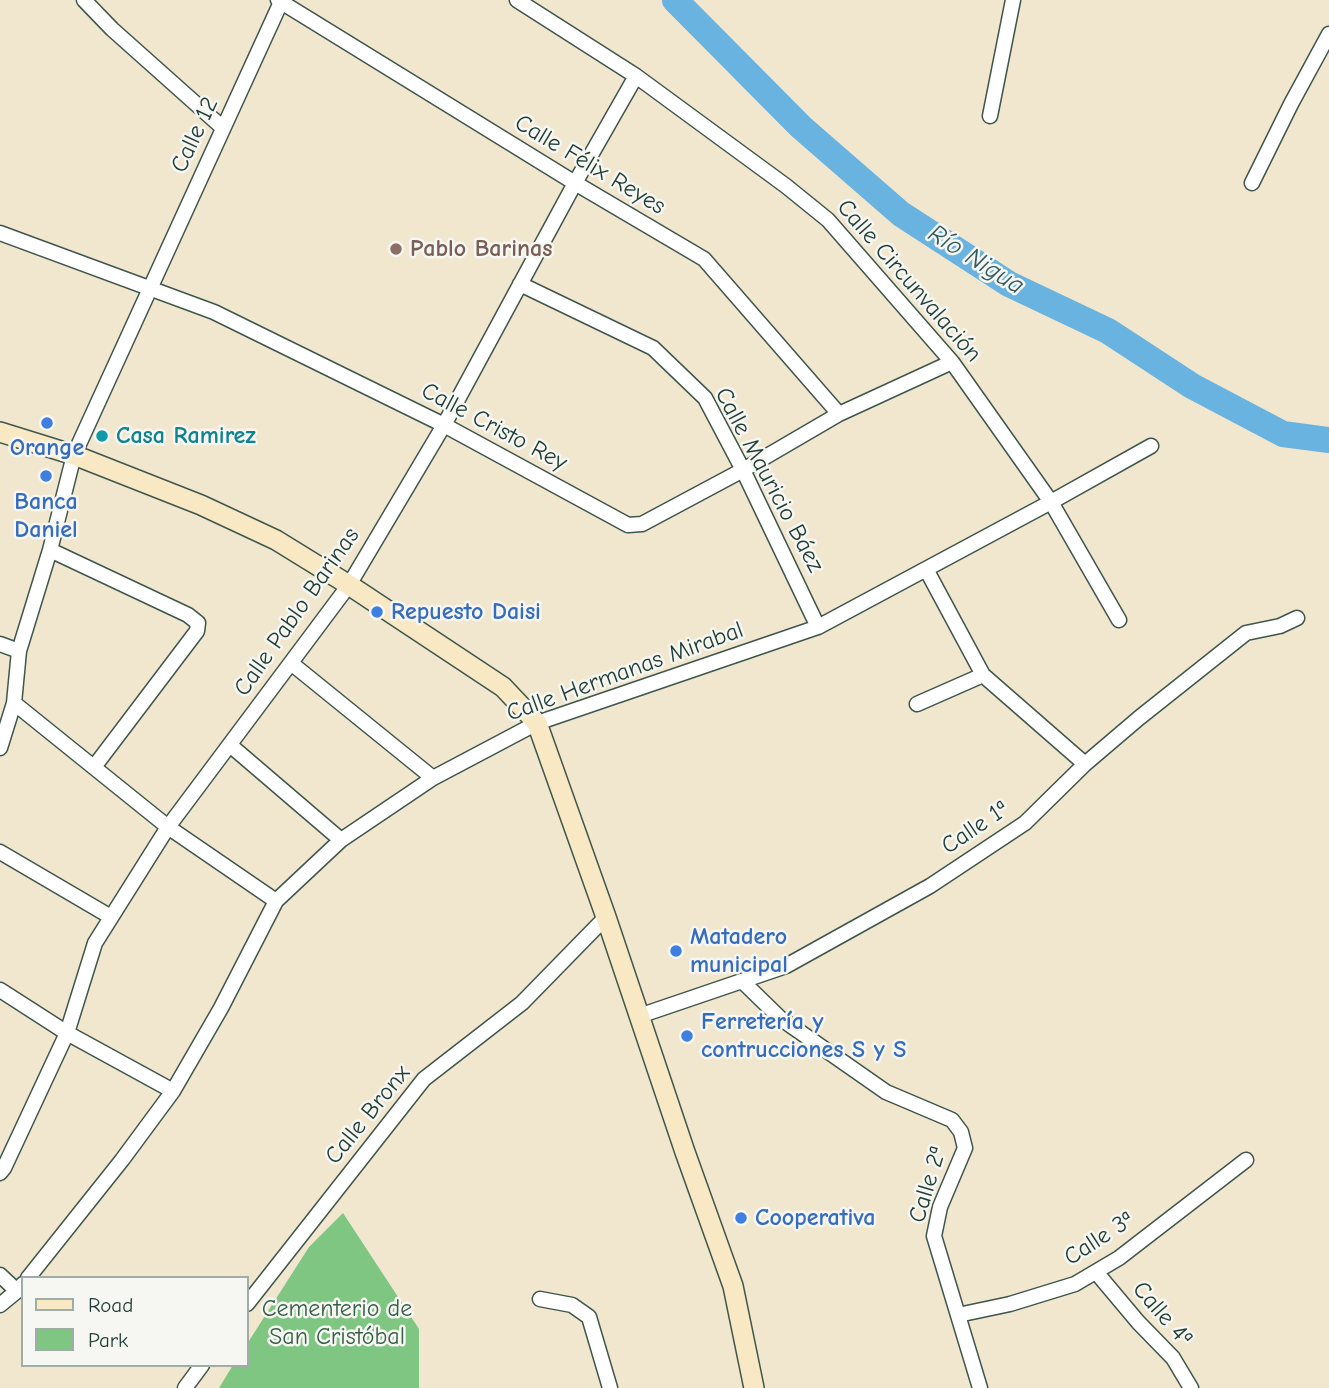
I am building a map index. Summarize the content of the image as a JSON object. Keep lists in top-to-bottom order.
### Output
{
  "streets": {
    "street": [
      "Calle 12",
      "Calle Félix Reyes",
      "Calle Circunvalación",
      "Calle Cristo Rey",
      "Calle Mauricio Báez",
      "Calle Pablo Barinas",
      "Calle Hermanas Mirabal",
      "Calle 1ª",
      "Calle Bronx",
      "Calle 2ª",
      "Calle 3ª",
      "Calle 4ª"
    ]
  },
  "crossings": [
    ["Calle 12", "Calle Félix Reyes"],
    ["Calle 12", "Calle Cristo Rey"],
    ["Calle Félix Reyes", "Calle Cristo Rey"],
    ["Calle Félix Reyes", "Calle Pablo Barinas"],
    ["Calle Circunvalación", "Calle Cristo Rey"],
    ["Calle Circunvalación", "Calle Pablo Barinas"],
    ["Calle Circunvalación", "Calle Hermanas Mirabal"],
    ["Calle Cristo Rey", "Calle Mauricio Báez"],
    ["Calle Cristo Rey", "Calle Pablo Barinas"],
    ["Calle Mauricio Báez", "Calle Pablo Barinas"],
    ["Calle Mauricio Báez", "Calle Hermanas Mirabal"],
    ["Calle 1ª", "Calle 2ª"],
    ["Calle 2ª", "Calle 3ª"],
    ["Calle 3ª", "Calle 4ª"]
  ],
  "water": ["Río Nigua"],
  "parks": ["Cementerio de San Cristóbal"],
  "places": [
    "Pablo Barinas",
    "Orange",
    "Casa Ramirez",
    "Banca Daniel",
    "Repuesto Daisi",
    "Matadero municipal",
    "Ferretería y contrucciones S y S",
    "Cooperativa"
  ],
  "legend": ["Road", "Park"]
}
